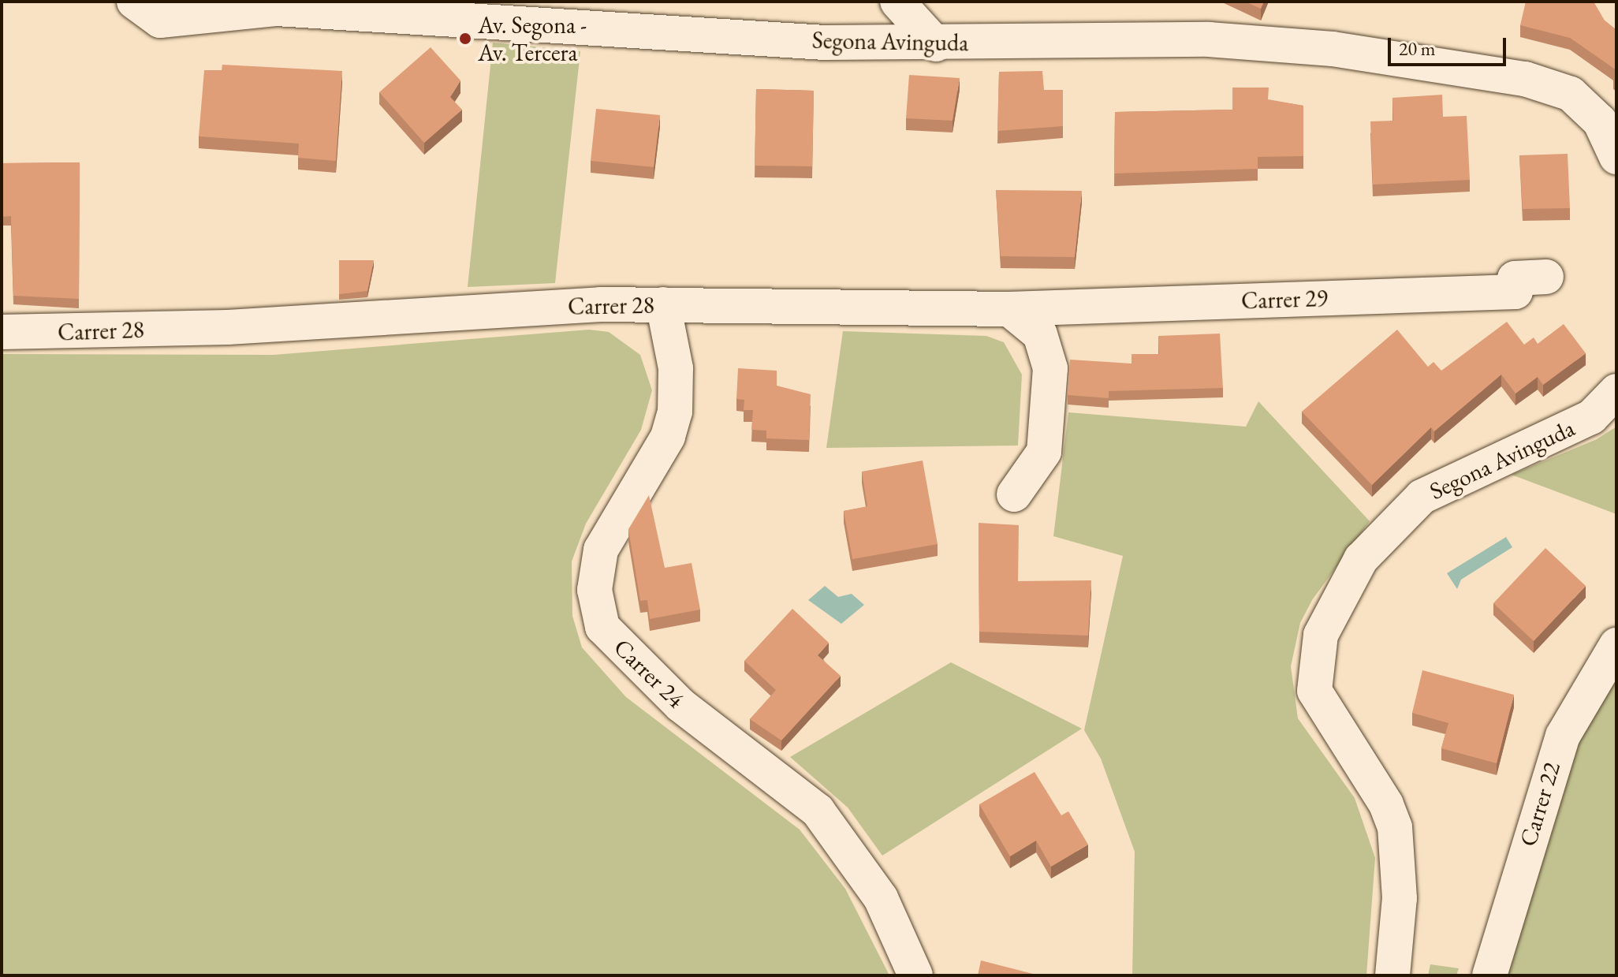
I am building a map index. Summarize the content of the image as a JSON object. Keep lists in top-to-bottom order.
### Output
{
  "streets": {
    "street": [
      "Segona Avinguda",
      "Carrer 29",
      "Carrer 28",
      "Carrer 24",
      "Carrer 22"
    ]
  },
  "crossings": [
    ["Carrer 29", "Carrer 28"],
    ["Carrer 28", "Carrer 24"]
  ],
  "places": ["Av. Segona - Av. Tercera"],
  "scale_bar": "20 m"
}
